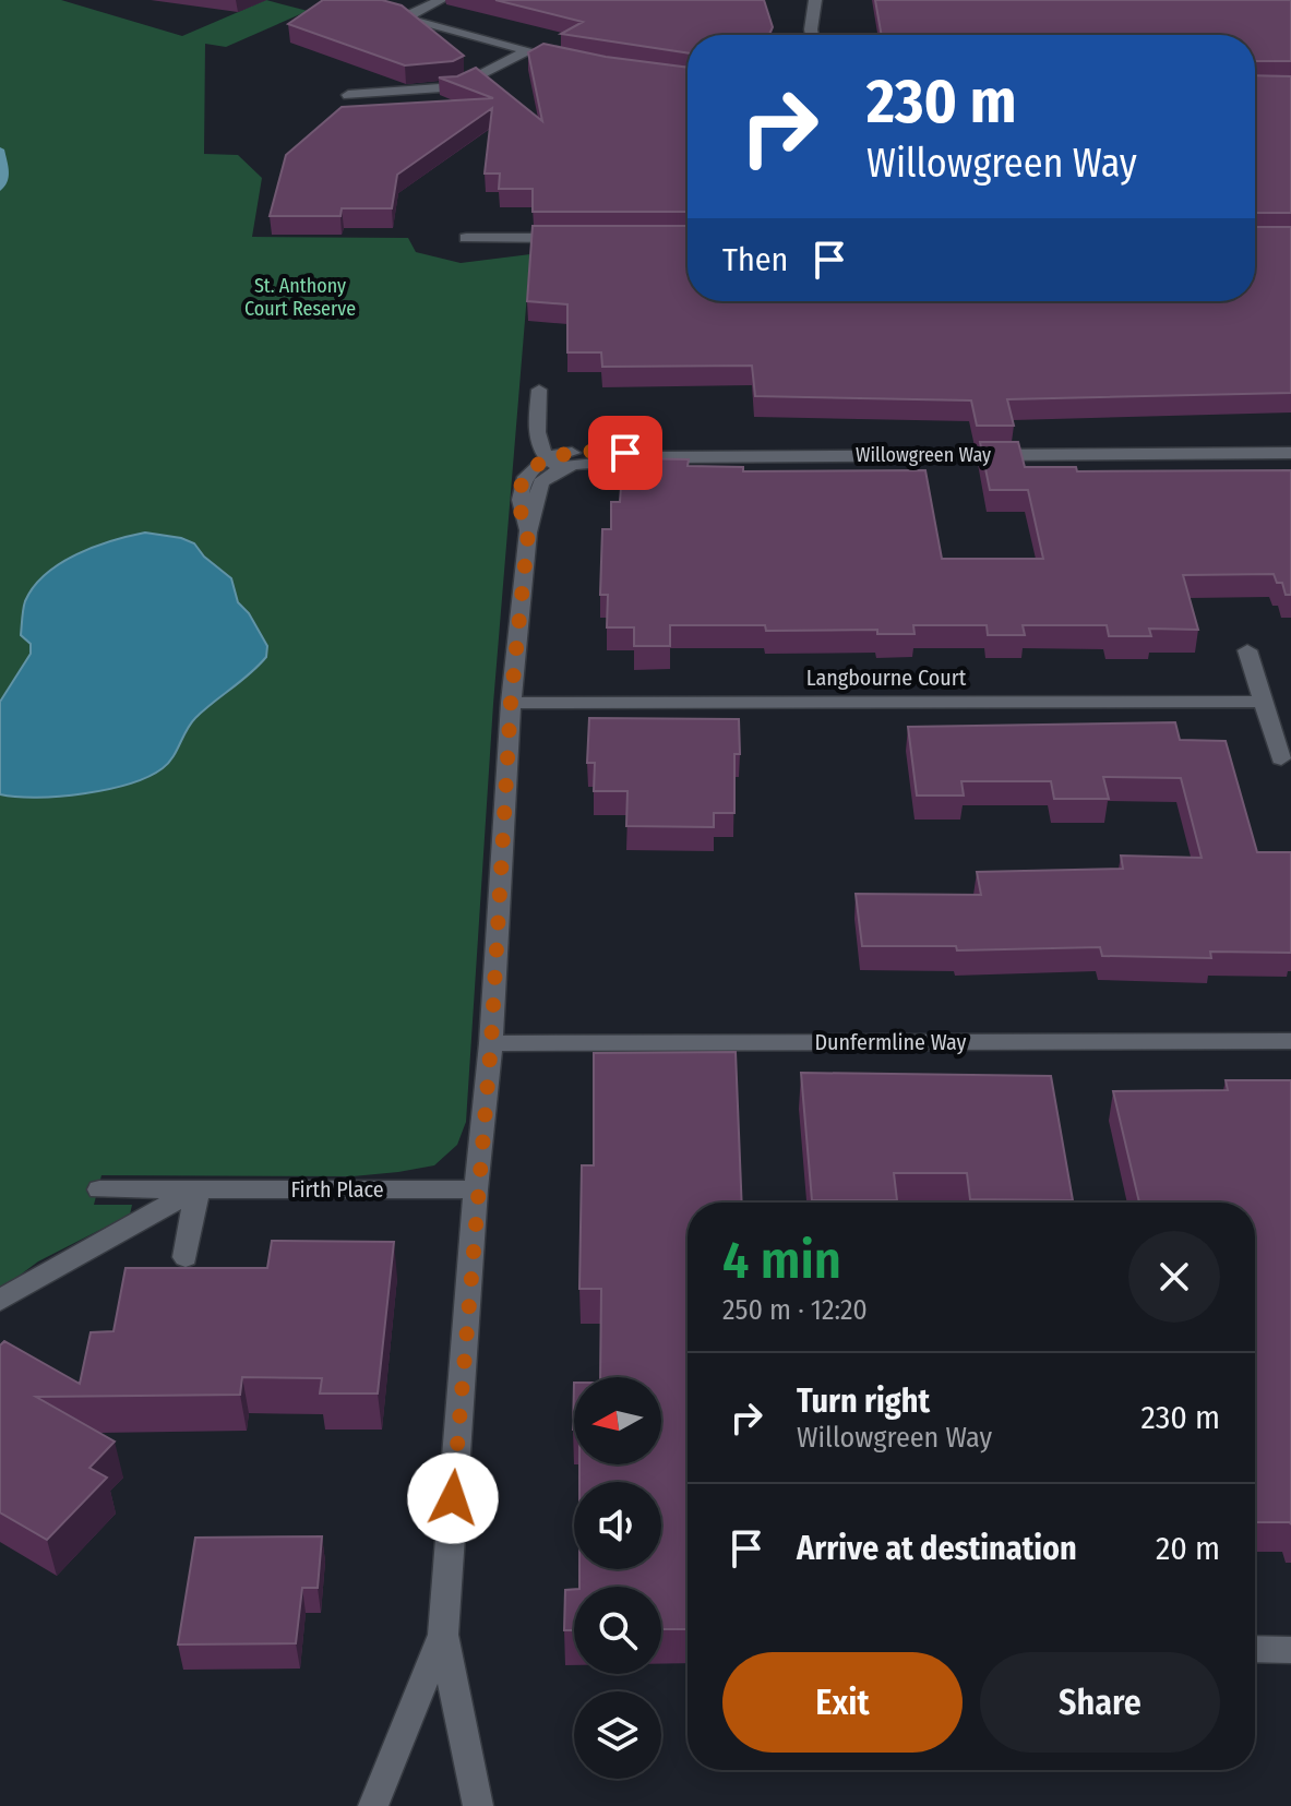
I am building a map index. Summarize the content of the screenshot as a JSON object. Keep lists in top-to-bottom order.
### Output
{
  "streets": {
    "street": [
      "Willowgreen Way",
      "Langbourne Court",
      "Dunfermline Way",
      "Firth Place"
    ]
  },
  "parks": ["St. Anthony Court Reserve"],
  "north": "left",
  "page": {
    "turn": ["230 m", "Willowgreen Way"],
    "then": "Then",
    "heading": ["4 min", "250 m · 12:20"],
    "list": [
      {
        "name": "Turn right",
        "note": "Willowgreen Way",
        "value": "230 m"
      },
      {
        "name": "Arrive at destination",
        "value": "20 m"
      }
    ],
    "buttons": ["Exit", "Share"]
  }
}
